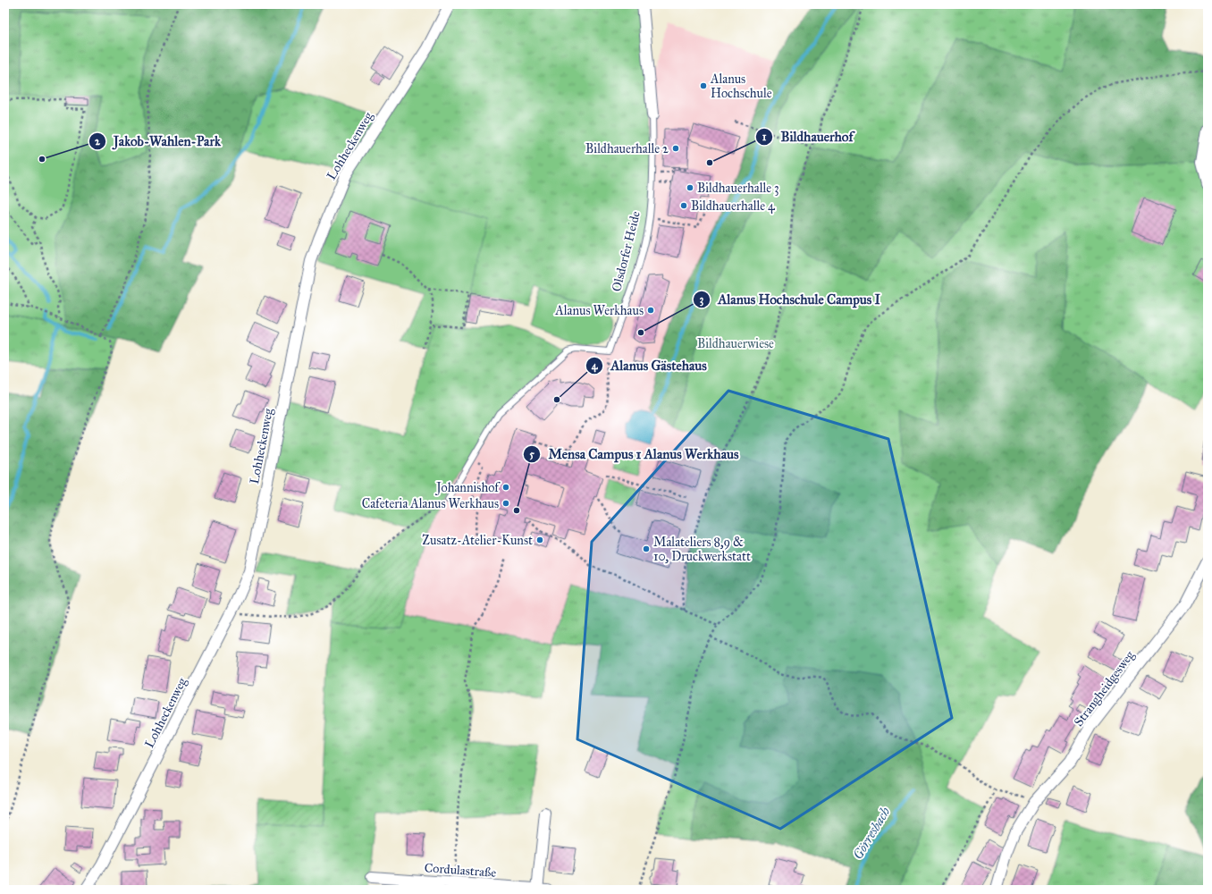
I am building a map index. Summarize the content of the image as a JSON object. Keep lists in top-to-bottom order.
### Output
{
  "streets": {
    "street": [
      "Lohheckenweg",
      "Olsdorfer Heide",
      "Strangheidgesweg",
      "Cordulastraße"
    ]
  },
  "water": ["Görresbach"],
  "parks": ["Bildhauerwiese"],
  "places": [
    "Alanus Hochschule",
    "Bildhauerhalle 2",
    "Jakob-Wahlen-Park",
    "Bildhauerhof",
    "Bildhauerhalle 3",
    "Bildhauerhalle 4",
    "Alanus Werkhaus",
    "Alanus Hochschule Campus I",
    "Alanus Gästehaus",
    "Johannishof",
    "Cafeteria Alanus Werkhaus",
    "Mensa Campus 1 Alanus Werkhaus",
    "Zusatz-Atelier-Kunst",
    "Malateliers 8,9 & 10, Druckwerkstatt"
  ]
}
